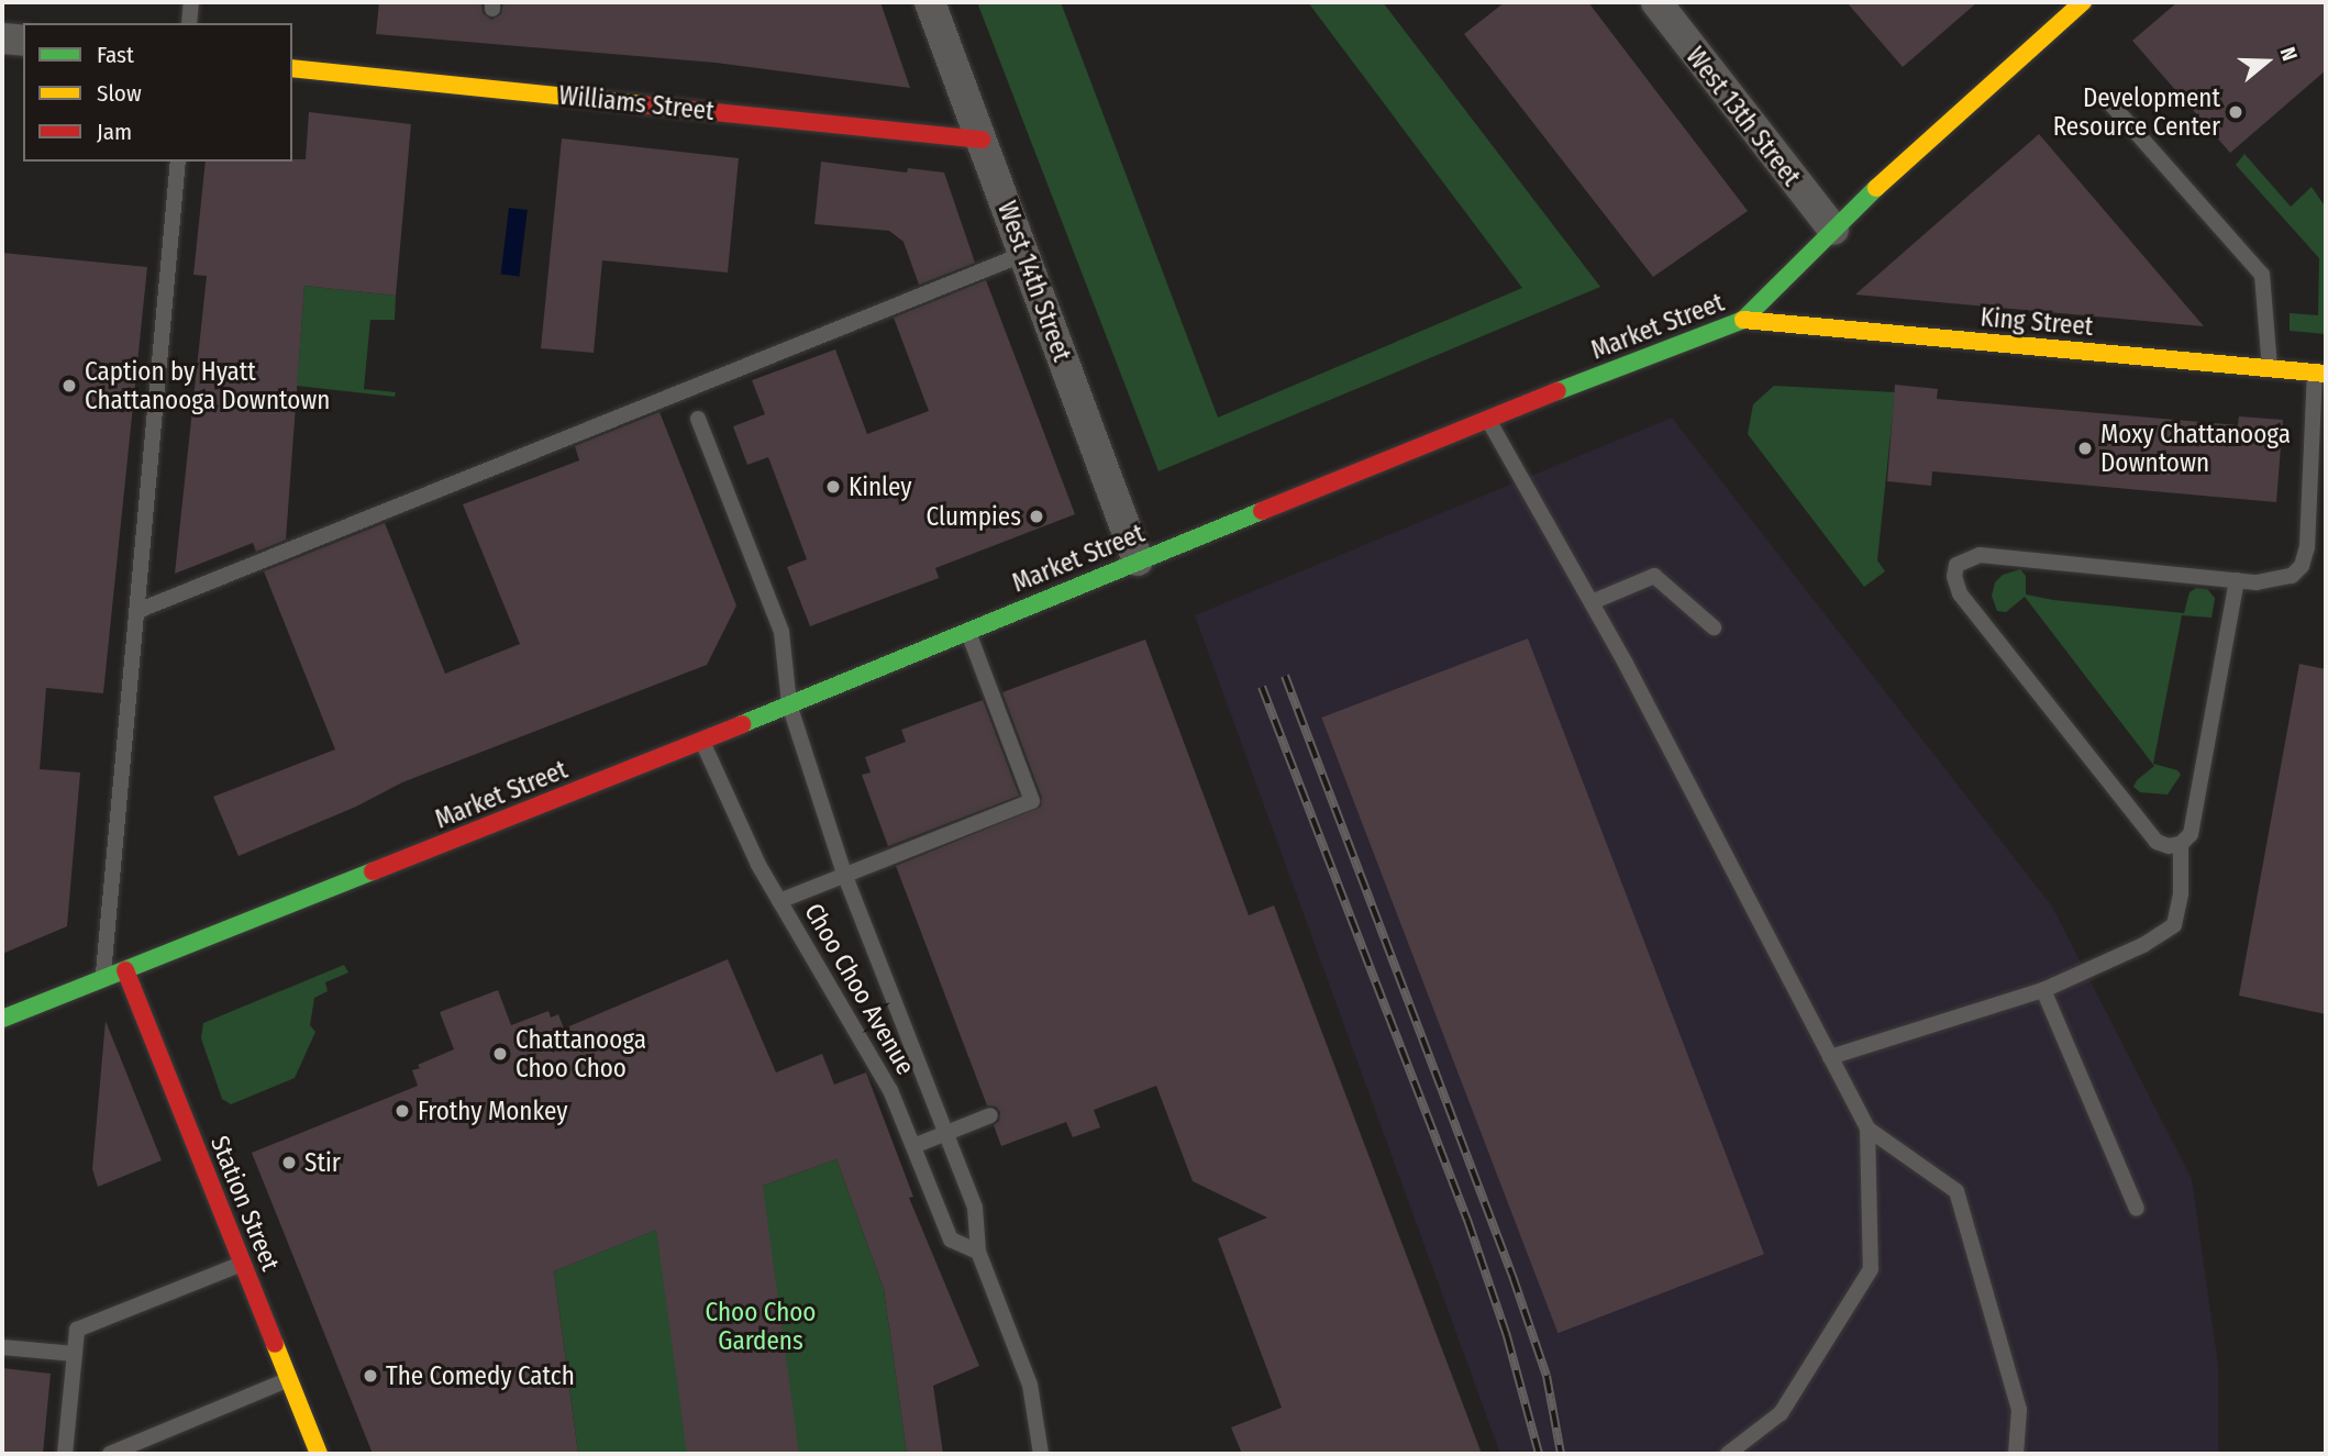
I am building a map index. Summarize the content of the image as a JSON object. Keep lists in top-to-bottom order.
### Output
{
  "streets": {
    "main road": [
      "Williams Street",
      "King Street",
      "Market Street",
      "Station Street"
    ],
    "street": ["West 13th Street", "West 14th Street"],
    "lane": ["Choo Choo Avenue"]
  },
  "crossings": [
    ["Williams Street", "West 14th Street"],
    ["West 13th Street", "Market Street"],
    ["West 14th Street", "Market Street"],
    ["King Street", "Market Street"],
    ["Market Street", "Choo Choo Avenue"],
    ["Market Street", "Station Street"]
  ],
  "parks": ["Choo Choo Gardens"],
  "places": [
    "Development Resource Center",
    "Caption by Hyatt Chattanooga Downtown",
    "Moxy Chattanooga Downtown",
    "Kinley",
    "Clumpies",
    "Chattanooga Choo Choo",
    "Frothy Monkey",
    "Stir",
    "The Comedy Catch"
  ],
  "legend": ["Fast", "Slow", "Jam"],
  "north": "right"
}
